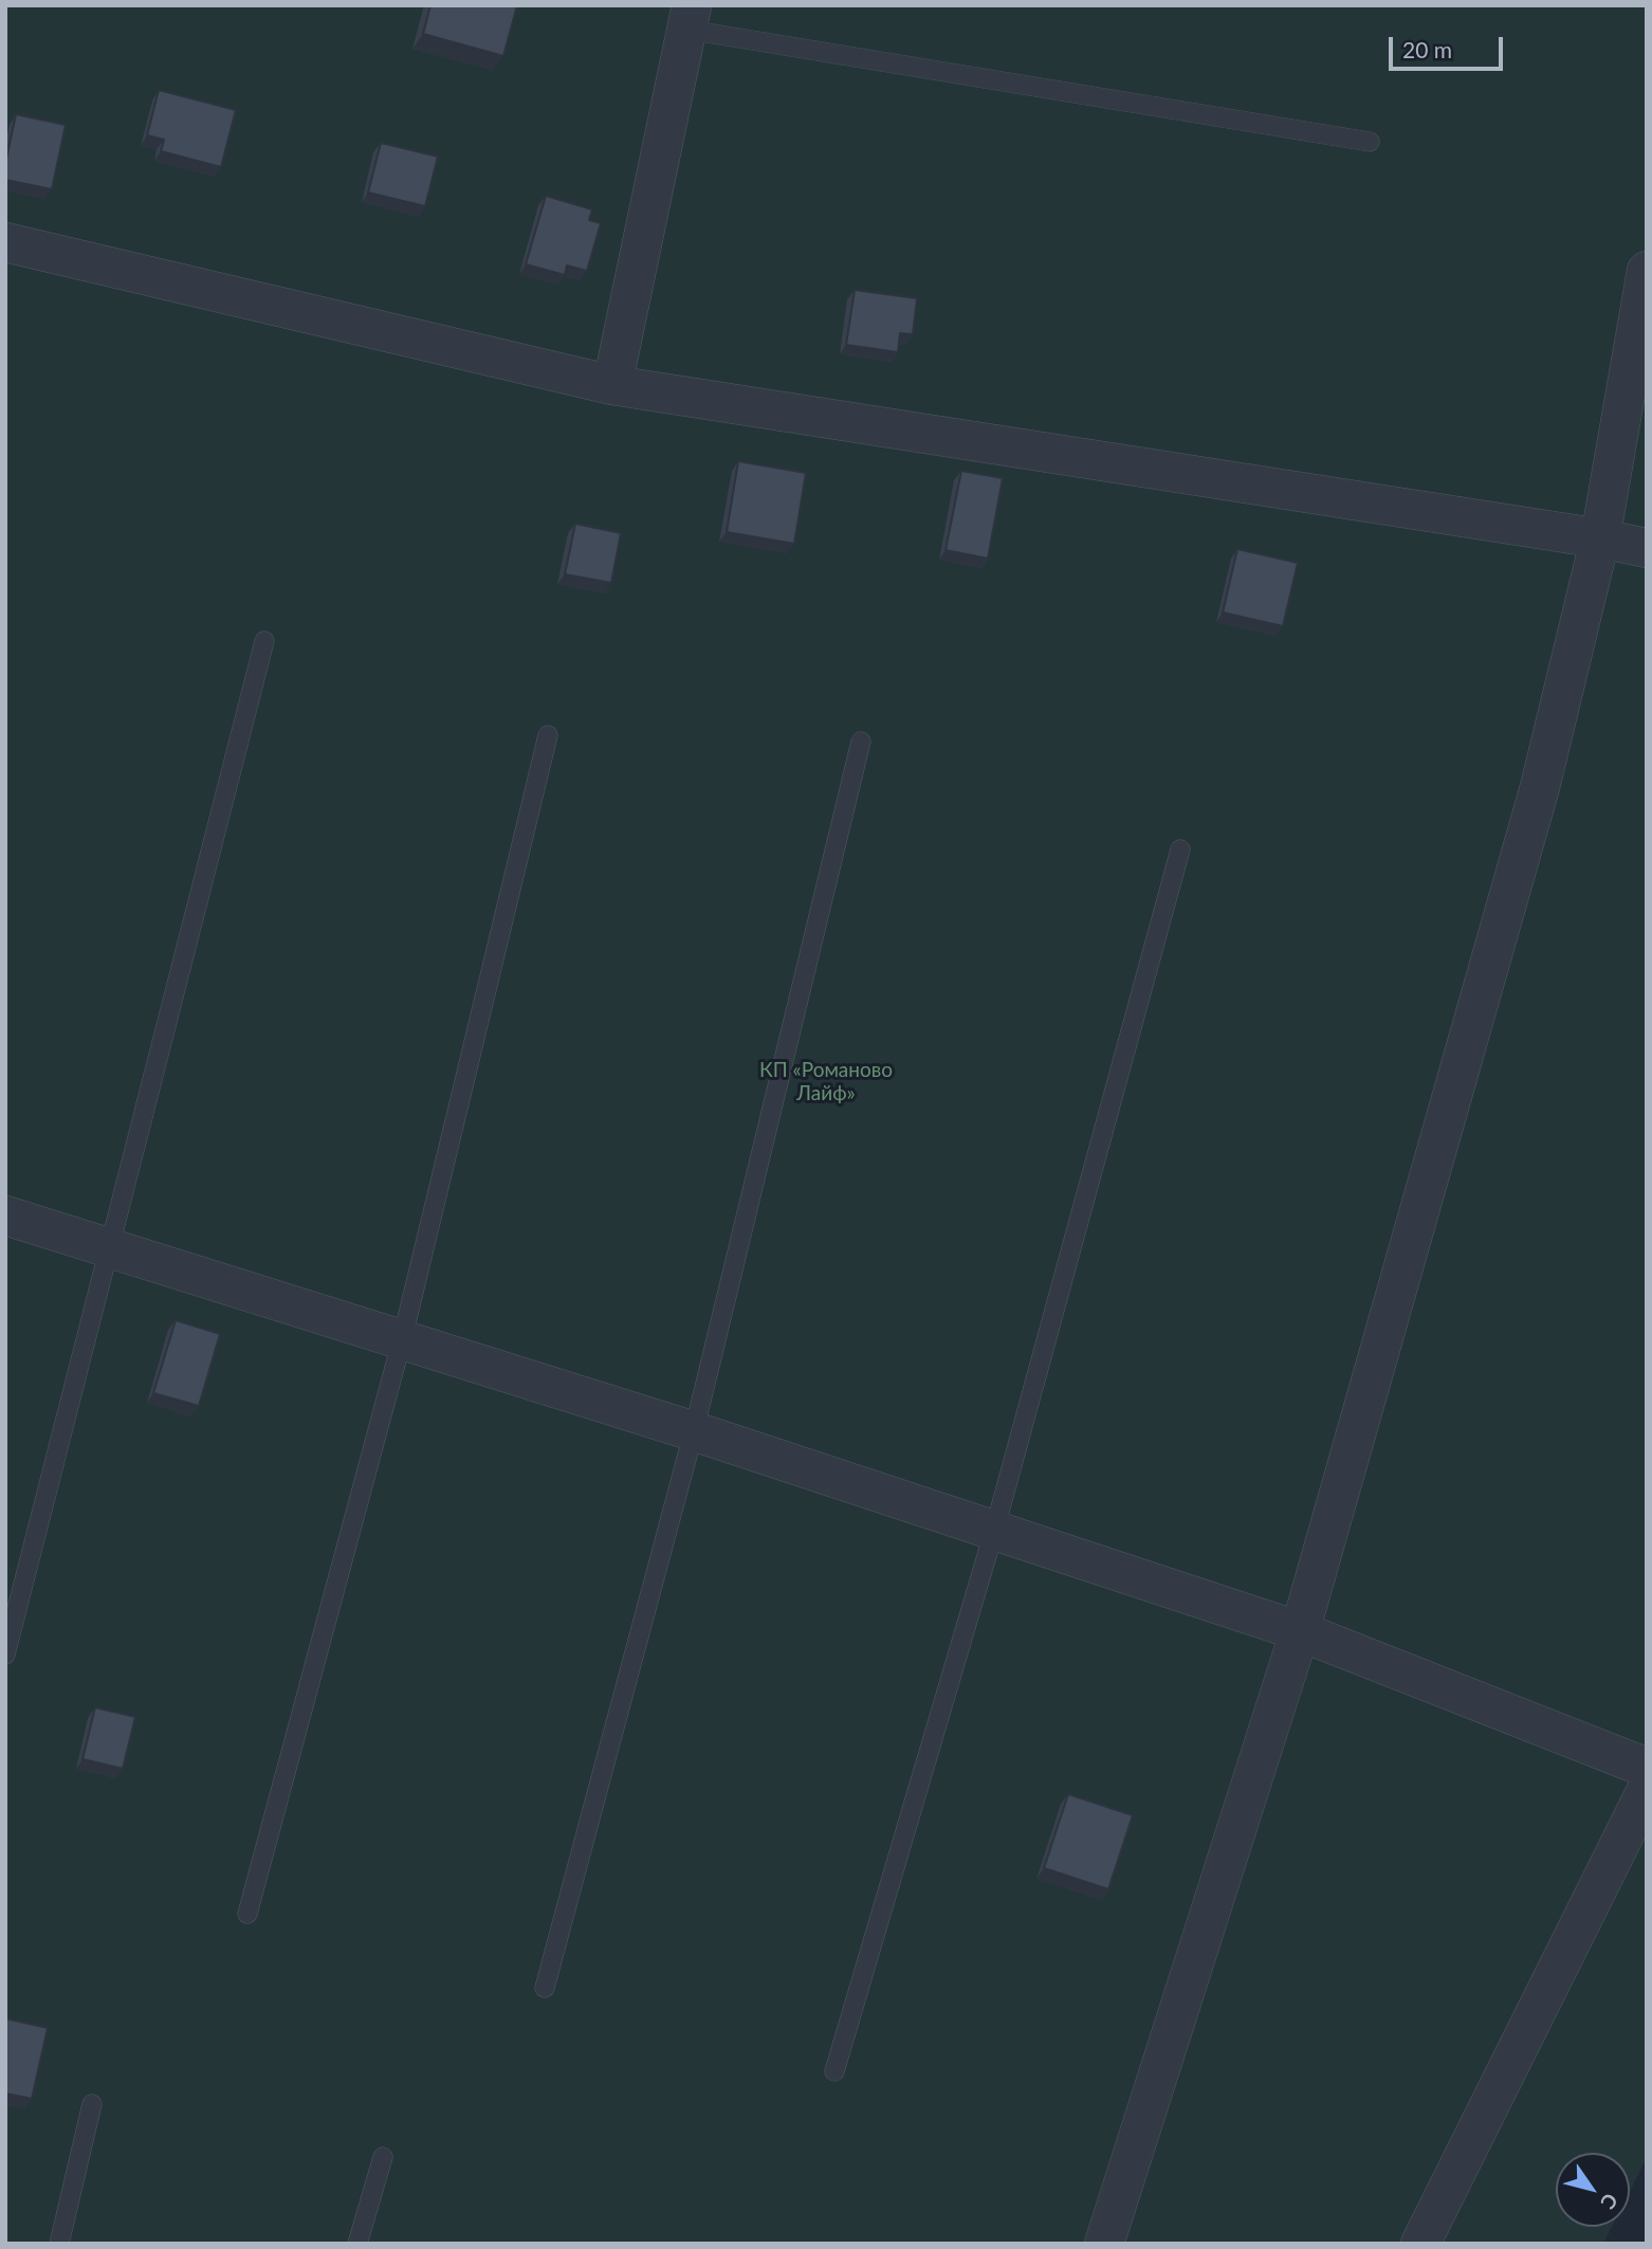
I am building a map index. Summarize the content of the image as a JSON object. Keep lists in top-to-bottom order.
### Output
{
  "parks": ["КП «Романово Лайф»"],
  "scale_bar": "20 m",
  "north": "bottom right"
}
